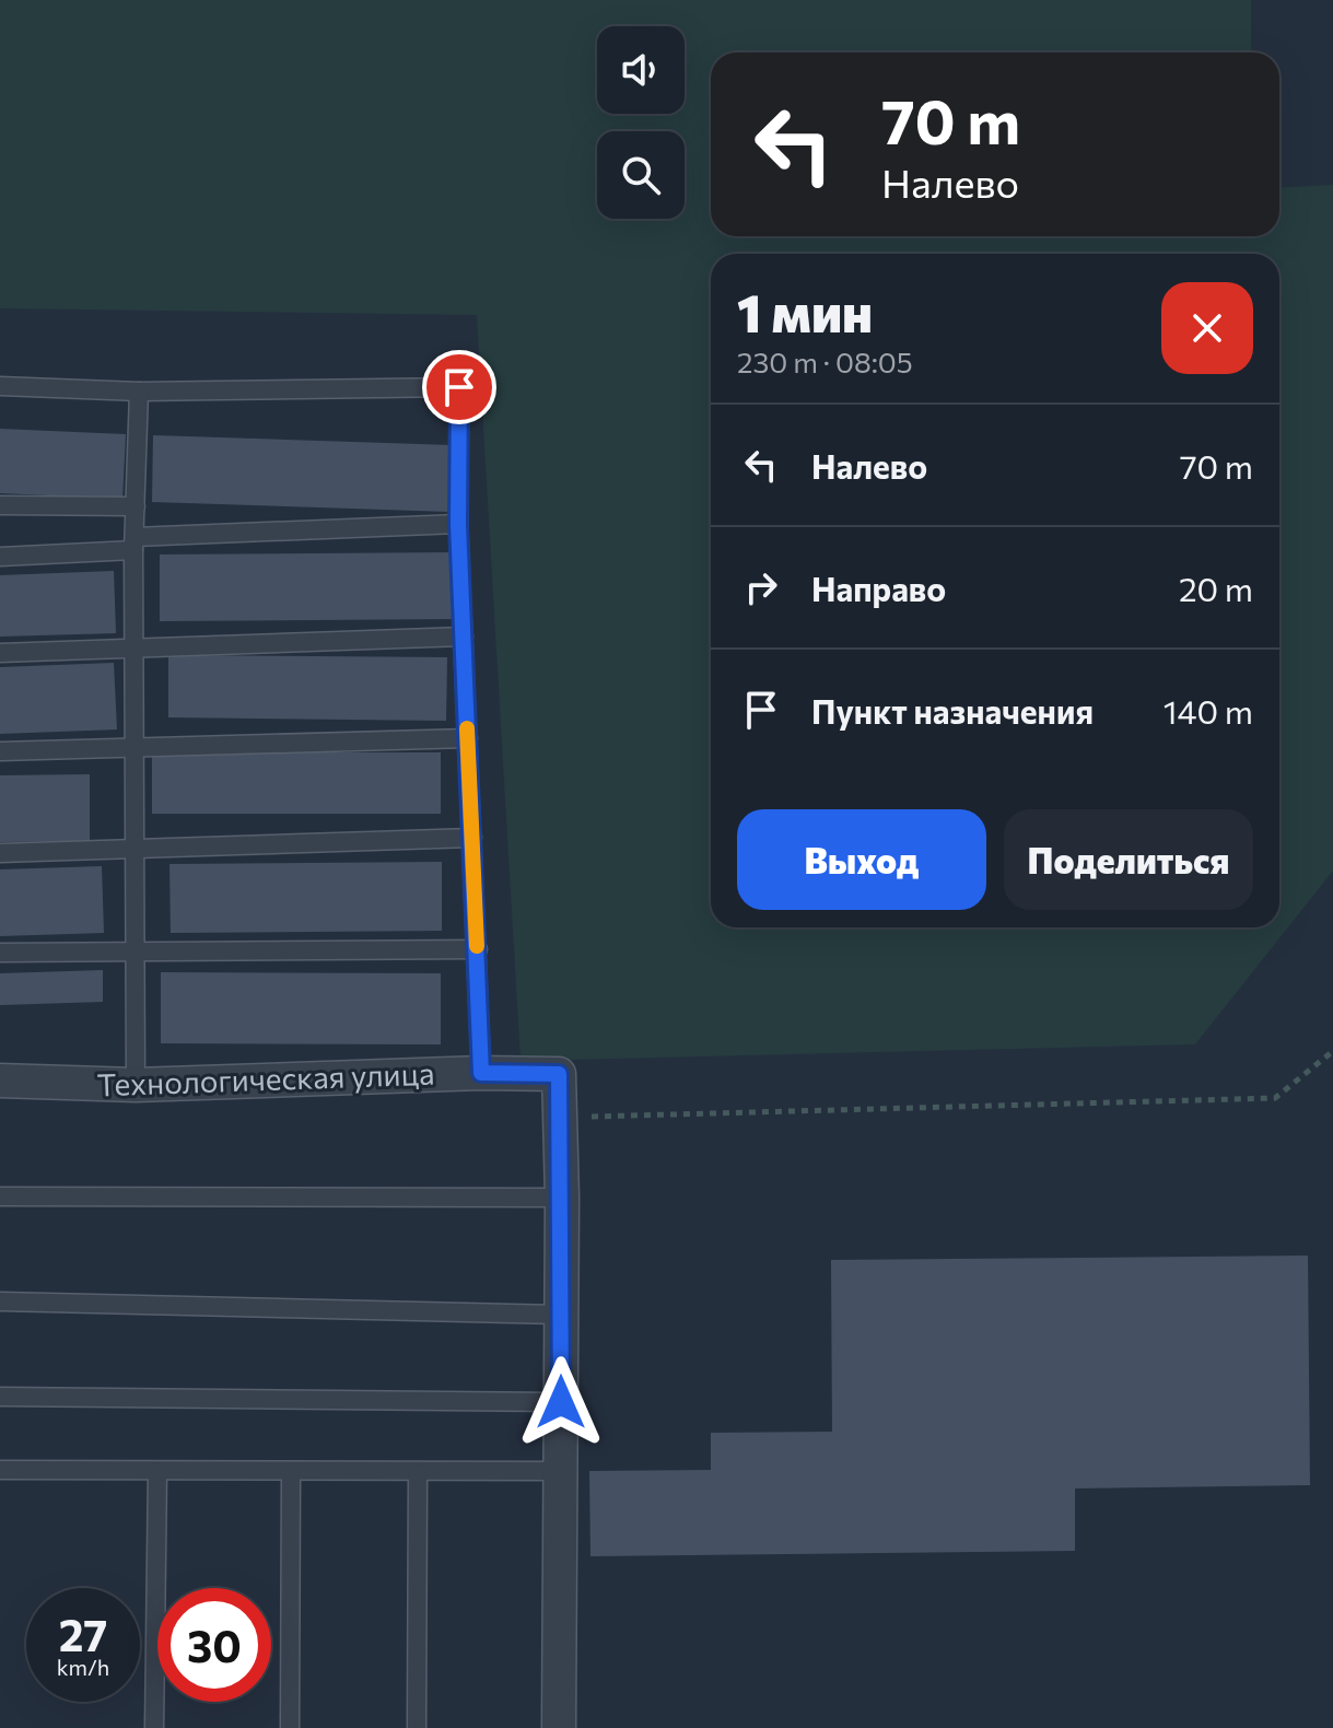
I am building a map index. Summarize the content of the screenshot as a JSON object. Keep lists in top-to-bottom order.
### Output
{
  "streets": {
    "street": ["Технологическая улица"]
  },
  "page": {
    "turn": ["70 m", "Налево"],
    "heading": ["1 мин", "230 m · 08:05"],
    "list": [
      {
        "name": "Налево",
        "value": "70 m"
      },
      {
        "name": "Направо",
        "value": "20 m"
      },
      {
        "name": "Пункт назначения",
        "value": "140 m"
      }
    ],
    "buttons": ["Выход", "Поделиться"],
    "speed": "27 km/h",
    "limit": "30"
  }
}
